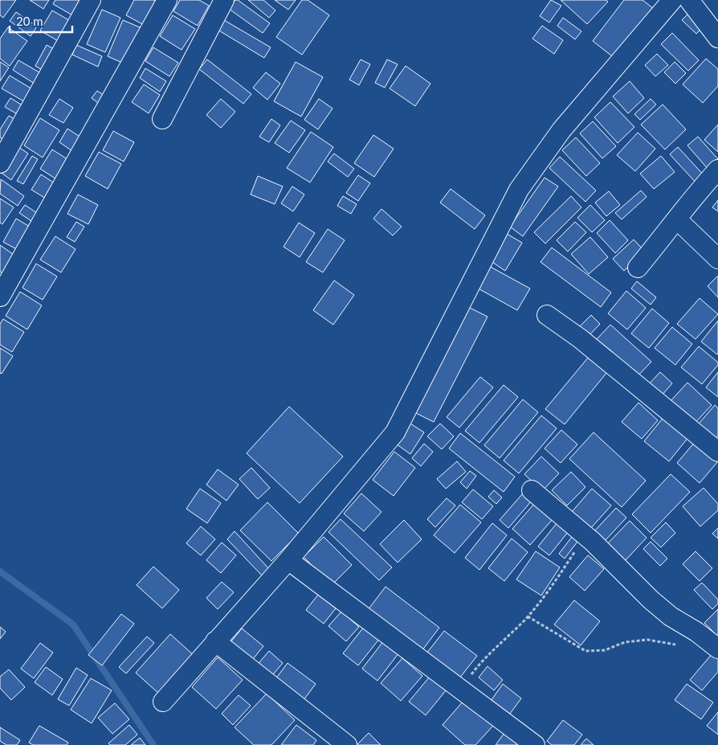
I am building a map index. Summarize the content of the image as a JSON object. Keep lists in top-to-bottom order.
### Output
{
  "scale_bar": "20 m"
}
